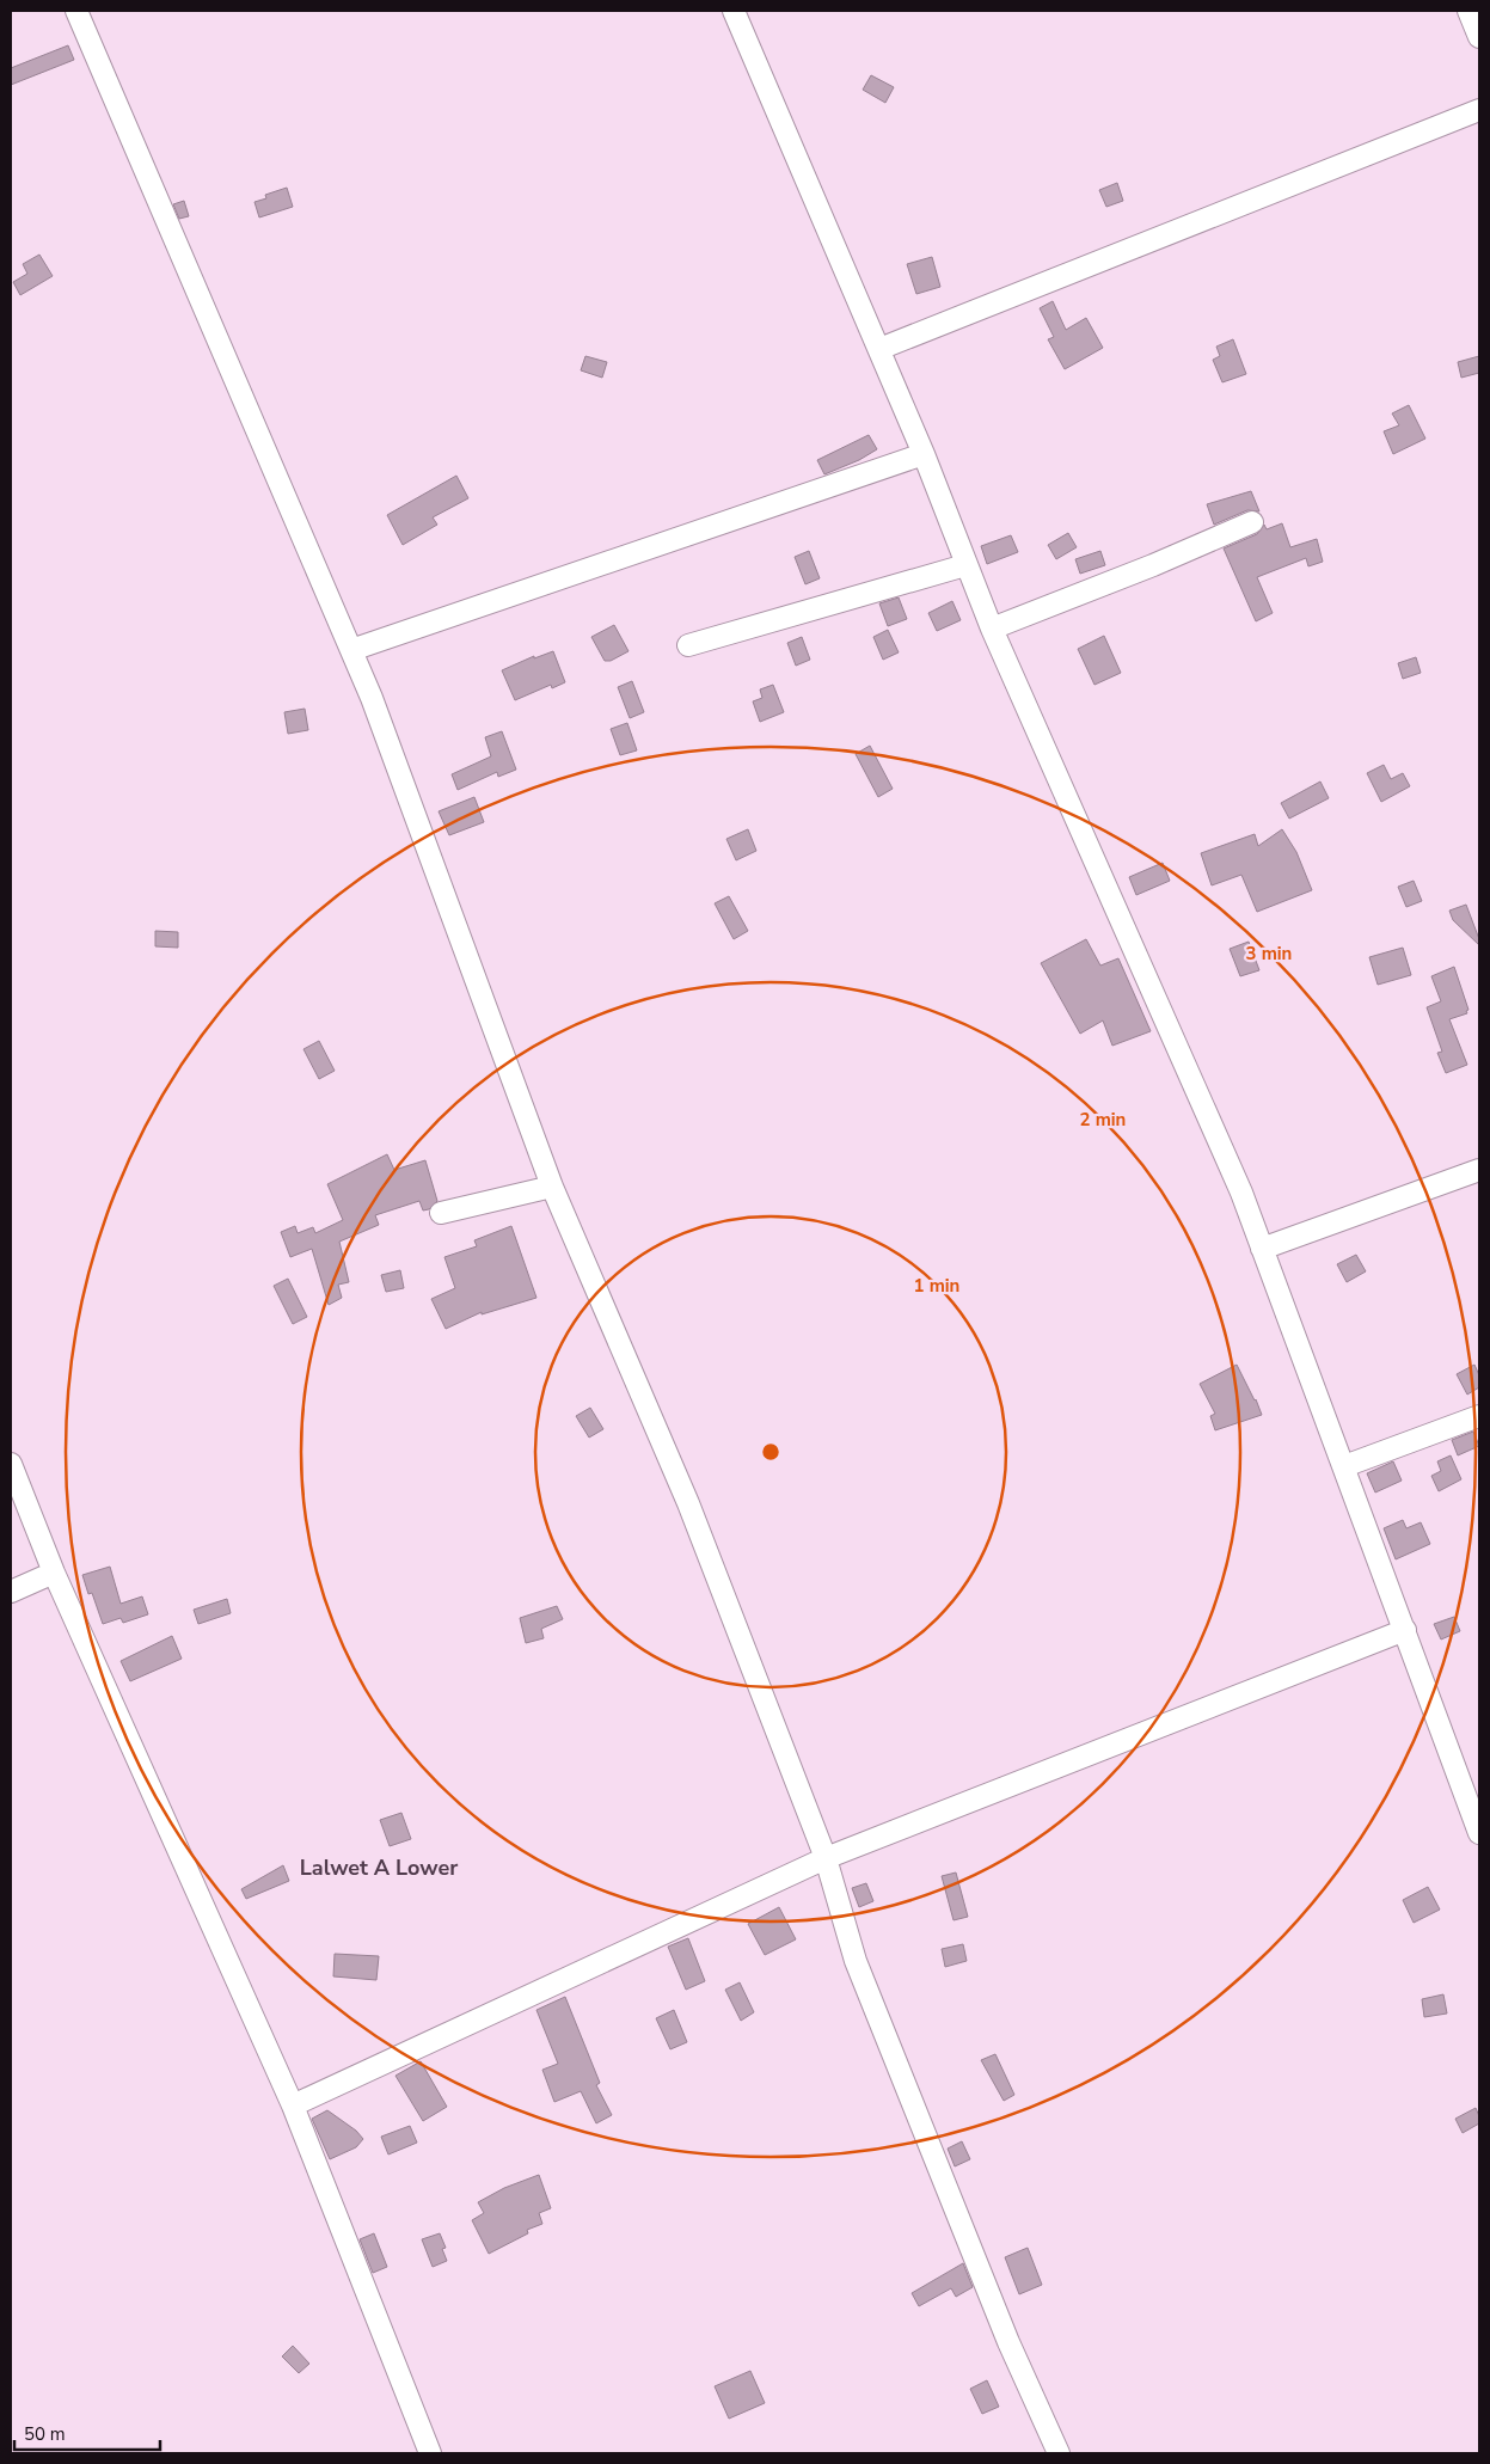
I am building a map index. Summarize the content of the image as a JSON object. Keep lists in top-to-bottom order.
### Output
{
  "districts": ["Lalwet A Lower"],
  "scale_bar": "50 m",
  "rings": ["3 min", "2 min", "1 min"]
}
